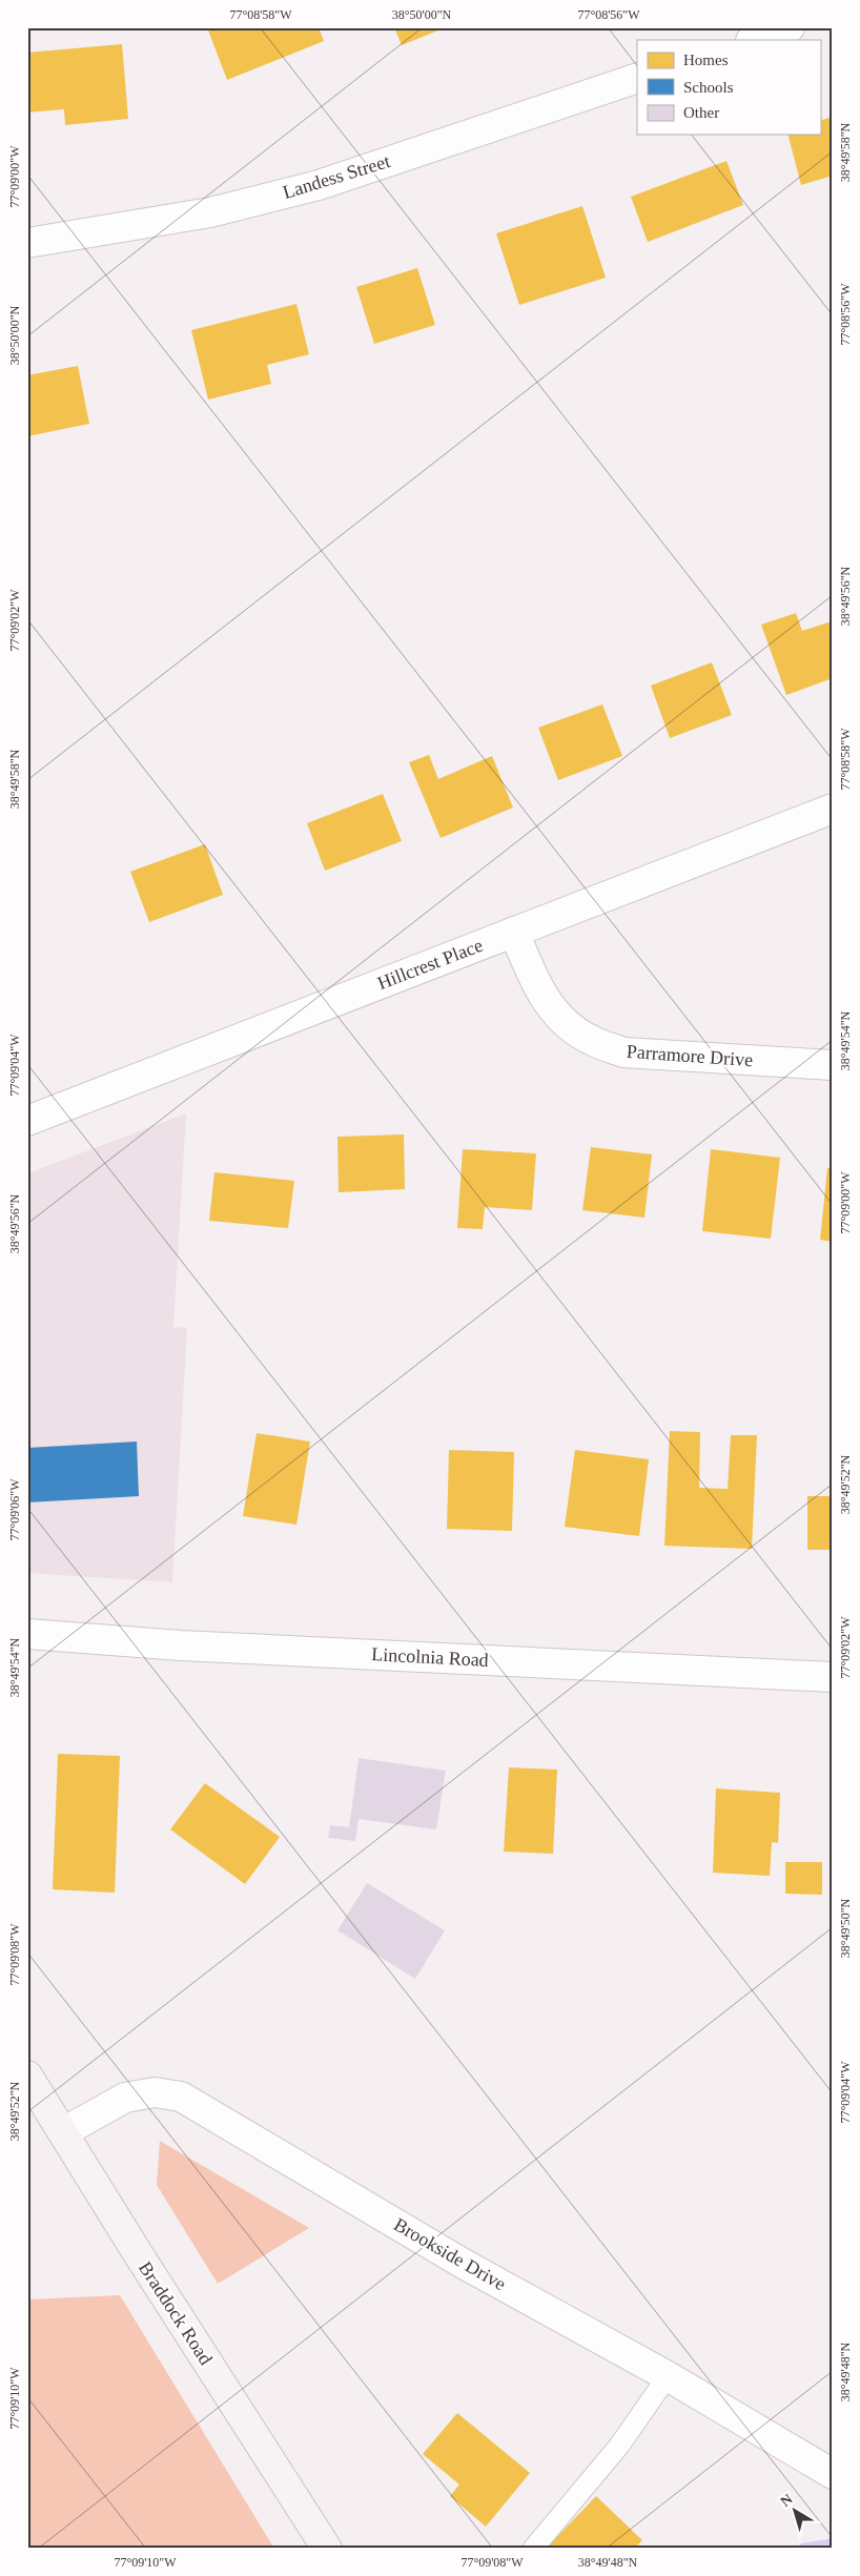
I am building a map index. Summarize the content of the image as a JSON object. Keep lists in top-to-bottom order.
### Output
{
  "streets": {
    "main road": ["Braddock Road"],
    "street": [
      "Landess Street",
      "Hillcrest Place",
      "Parramore Drive",
      "Lincolnia Road",
      "Brookside Drive"
    ]
  },
  "crossings": [
    ["Hillcrest Place", "Parramore Drive"],
    ["Brookside Drive", "Braddock Road"]
  ],
  "legend": ["Homes", "Schools", "Other"],
  "north": "top left",
  "coordinates": [
    "77°08'58\"W",
    "38°50'00\"N",
    "77°08'56\"W",
    "38°49'58\"N",
    "77°09'00\"W",
    "38°49'56\"N",
    "77°09'02\"W",
    "38°49'54\"N",
    "77°09'04\"W",
    "38°49'52\"N",
    "77°09'06\"W",
    "38°49'50\"N",
    "77°09'08\"W",
    "38°49'48\"N",
    "77°09'10\"W"
  ]
}
